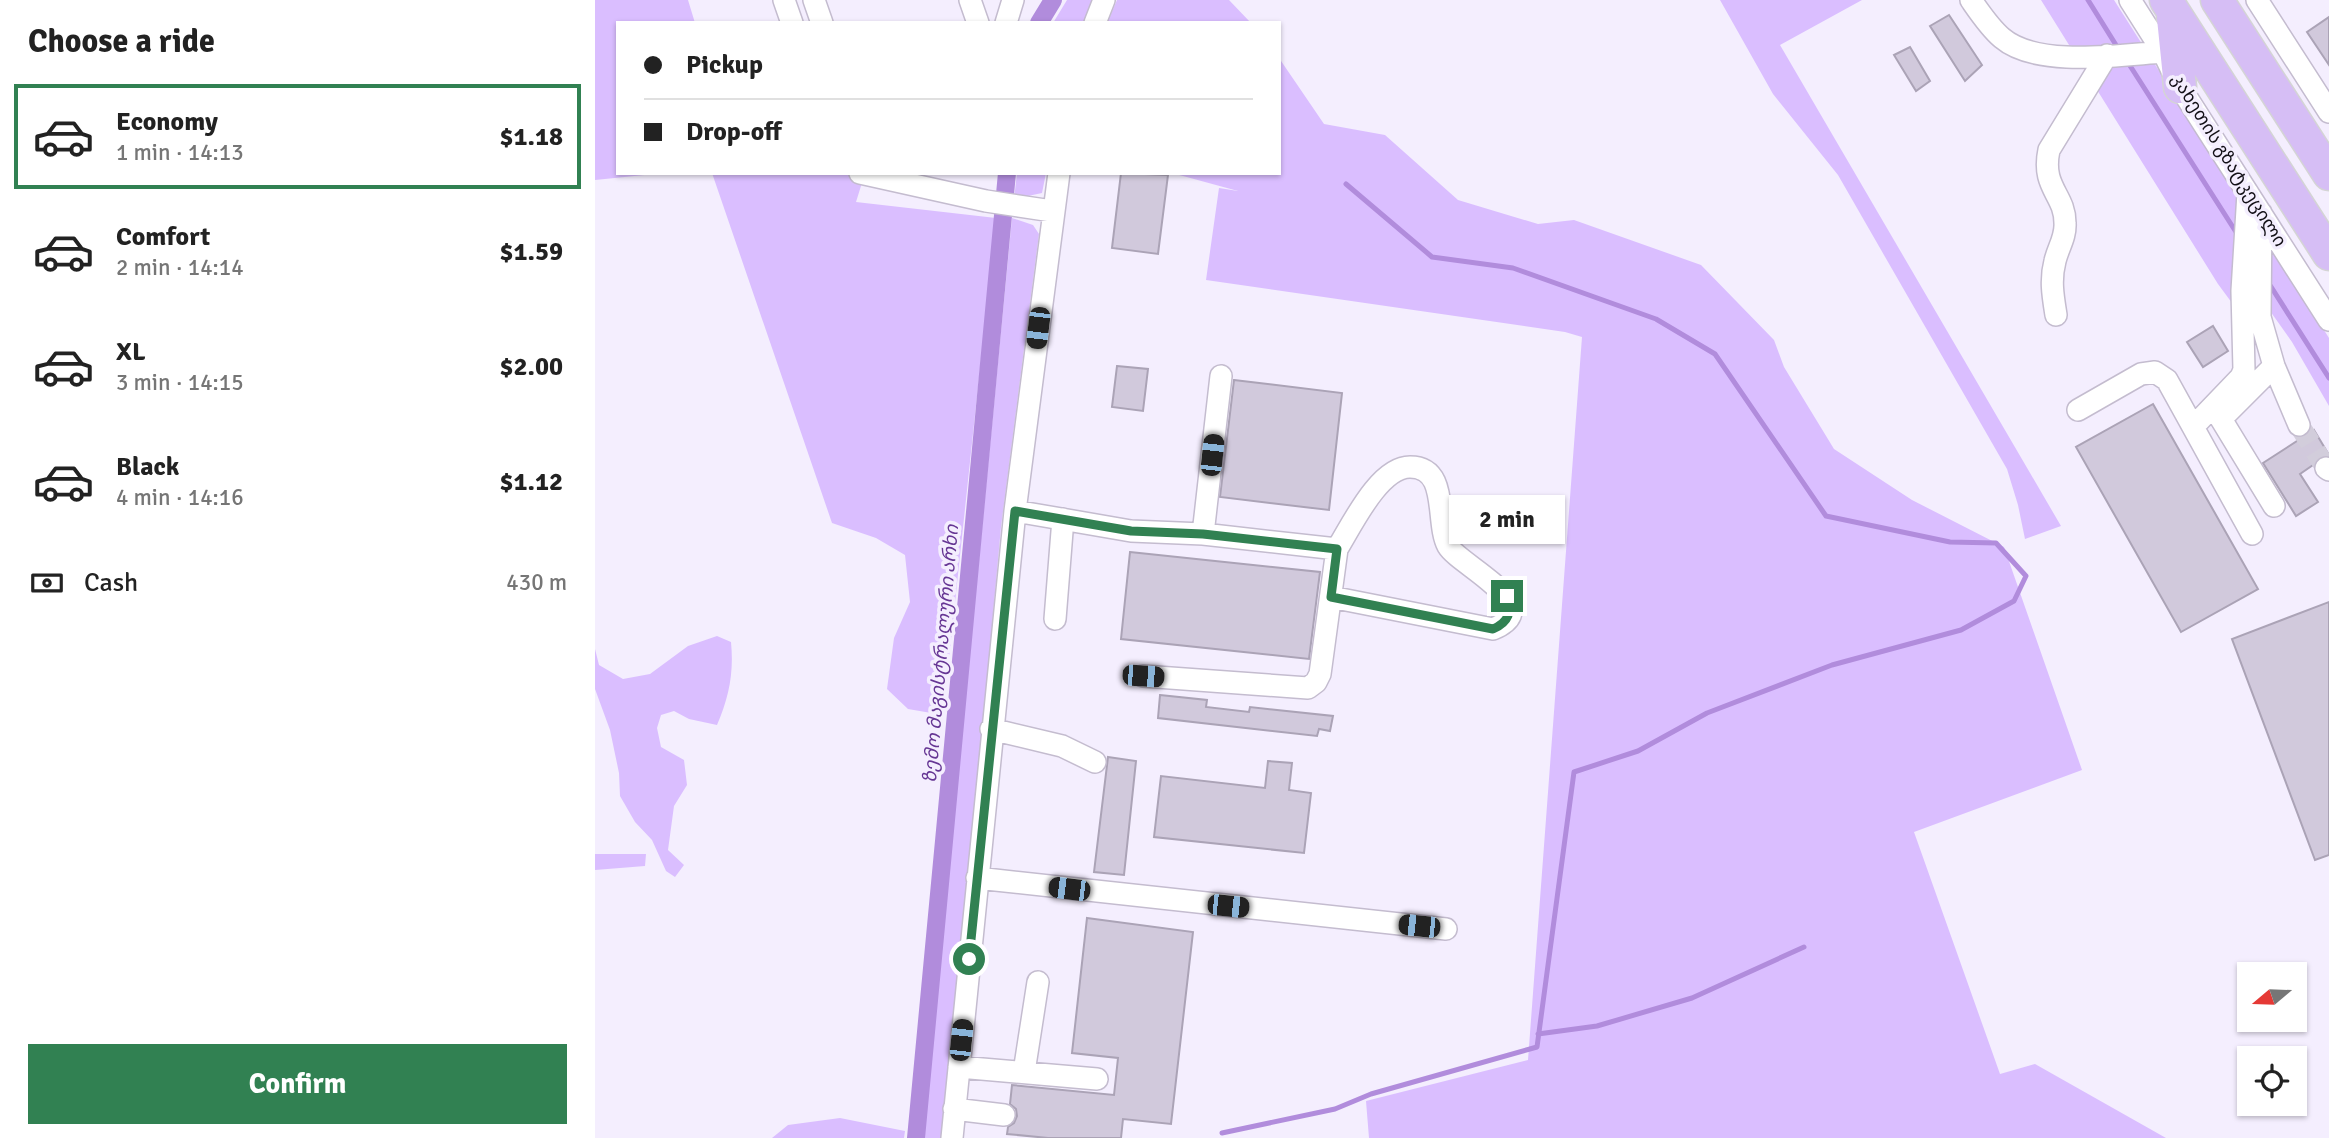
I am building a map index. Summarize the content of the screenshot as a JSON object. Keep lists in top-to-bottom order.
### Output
{
  "streets": {
    "highway": ["კახეთის გზატკეცილი"]
  },
  "water": ["ზემო მაგისტრალური არხი"],
  "north": "left",
  "page": {
    "heading": "Choose a ride",
    "banner": ["Pickup", "Drop-off"],
    "list": [
      {
        "name": "Economy",
        "note": "1 min · 14:13",
        "value": "$1.18"
      },
      {
        "name": "Comfort",
        "note": "2 min · 14:14",
        "value": "$1.59"
      },
      {
        "name": "XL",
        "note": "3 min · 14:15",
        "value": "$2.00"
      },
      {
        "name": "Black",
        "note": "4 min · 14:16",
        "value": "$1.12"
      }
    ],
    "bubble": "2 min",
    "pay": ["Cash", "430 m"],
    "buttons": "Confirm"
  }
}
